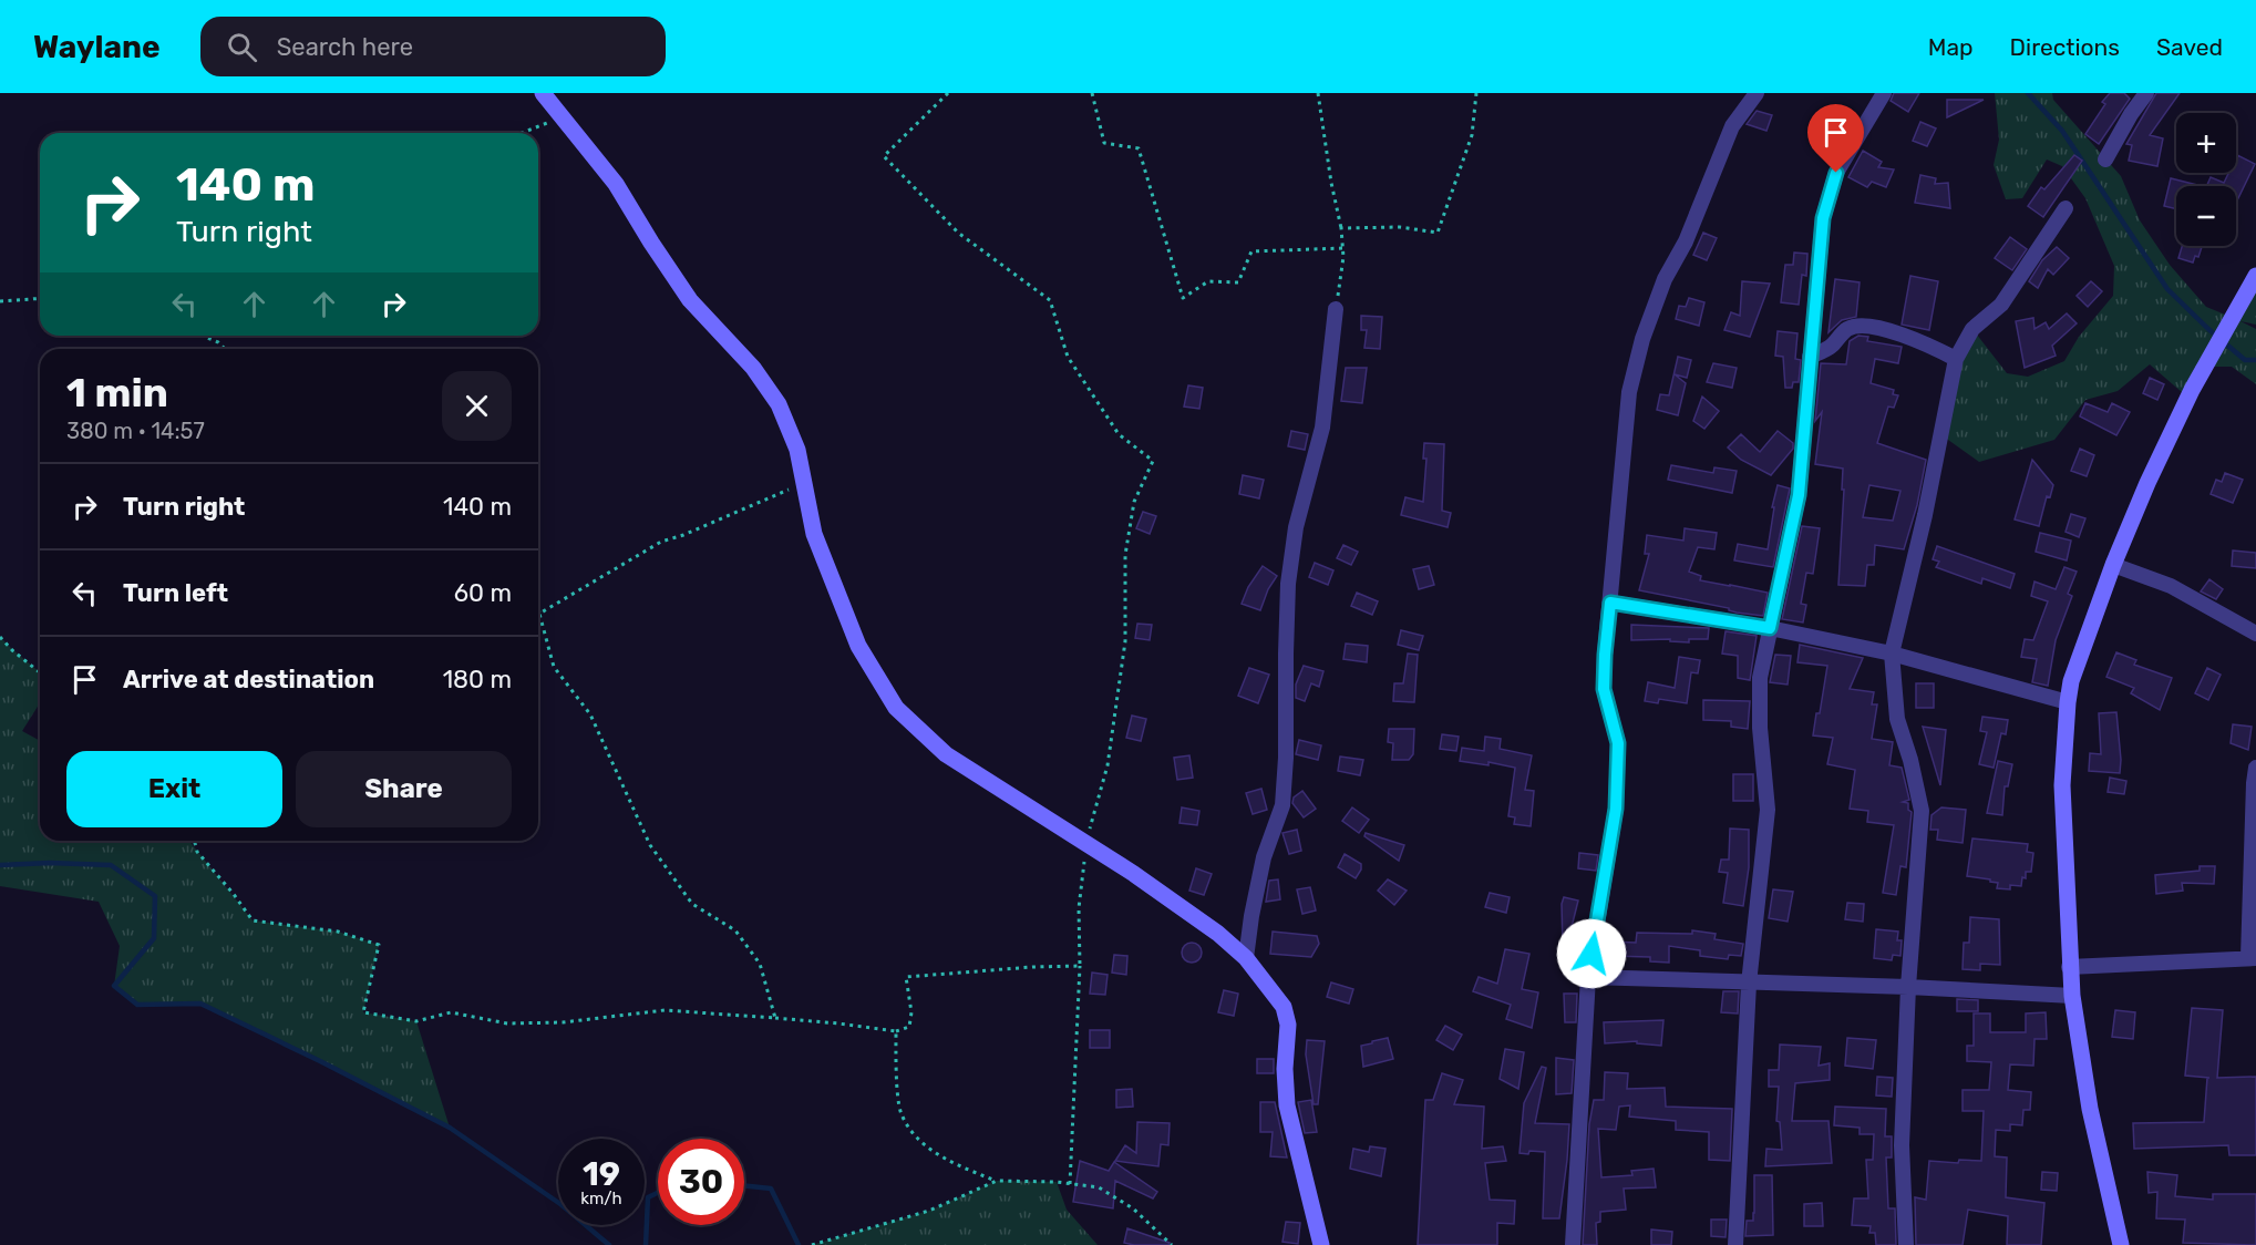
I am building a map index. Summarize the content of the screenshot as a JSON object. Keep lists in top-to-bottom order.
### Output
{
  "page": {
    "header": "Waylane",
    "search": "Search here",
    "nav": ["Map", "Directions", "Saved"],
    "map_buttons": ["+", "−"],
    "turn": ["140 m", "Turn right"],
    "heading": ["1 min", "380 m · 14:57"],
    "list": [
      {
        "name": "Turn right",
        "value": "140 m"
      },
      {
        "name": "Turn left",
        "value": "60 m"
      },
      {
        "name": "Arrive at destination",
        "value": "180 m"
      }
    ],
    "buttons": ["Exit", "Share"],
    "speed": "19 km/h",
    "limit": "30"
  }
}
